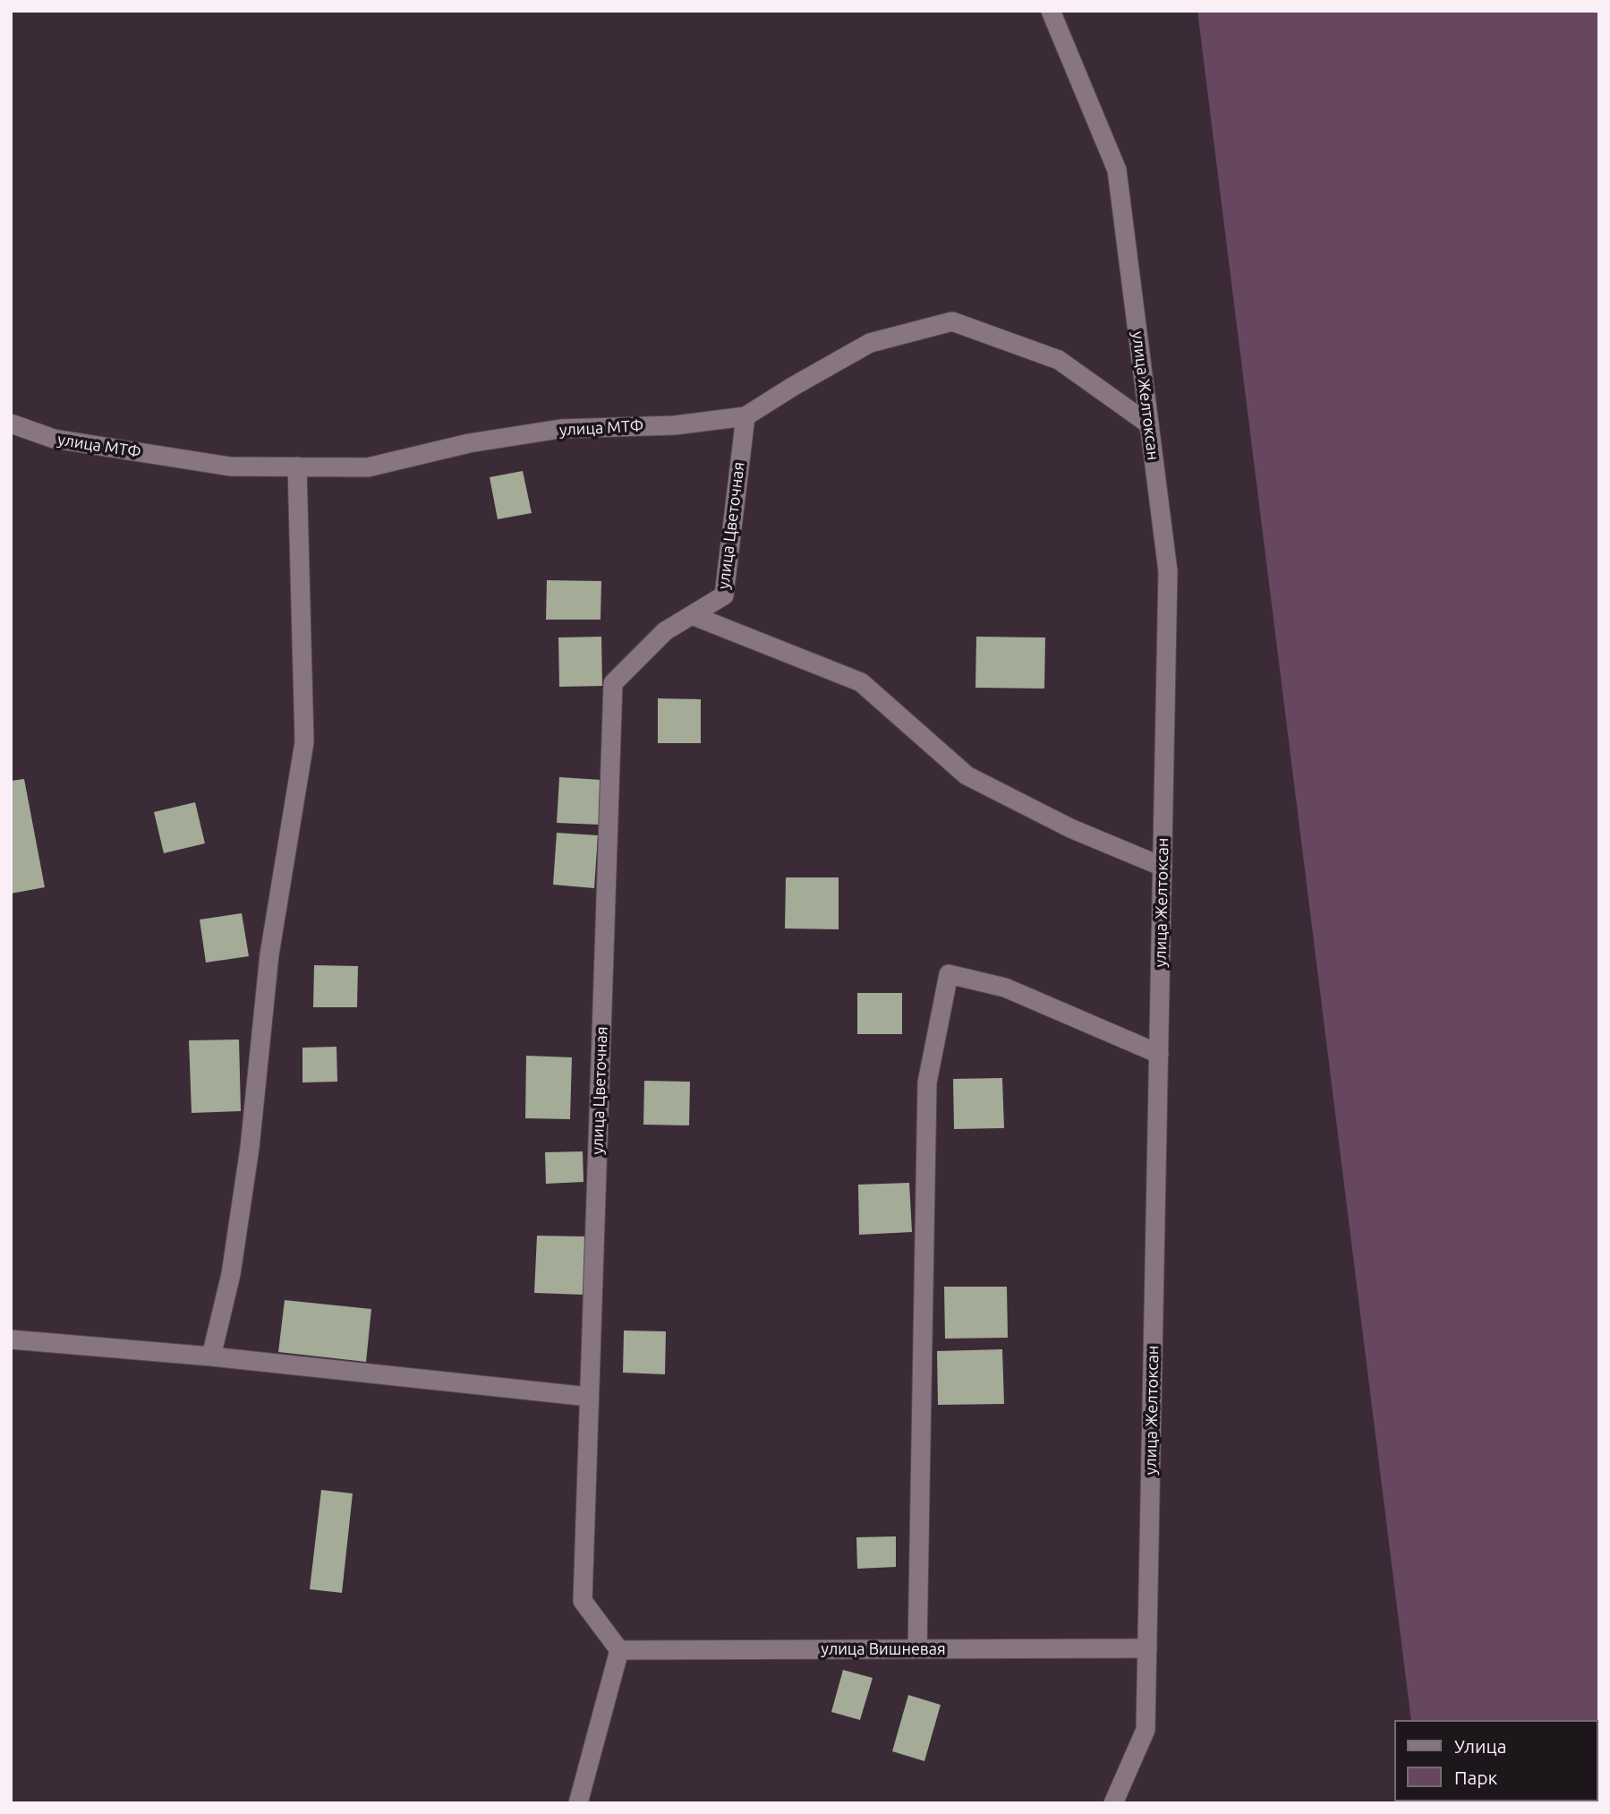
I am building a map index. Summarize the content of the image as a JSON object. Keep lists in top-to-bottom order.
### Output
{
  "streets": {
    "street": [
      "улица Желтоксан",
      "улица МТФ",
      "улица Цветочная",
      "улица Вишневая"
    ]
  },
  "crossings": [
    ["улица Желтоксан", "улица МТФ"],
    ["улица Желтоксан", "улица Вишневая"],
    ["улица МТФ", "улица Цветочная"],
    ["улица Цветочная", "улица Вишневая"]
  ],
  "legend": ["Улица", "Парк"]
}
